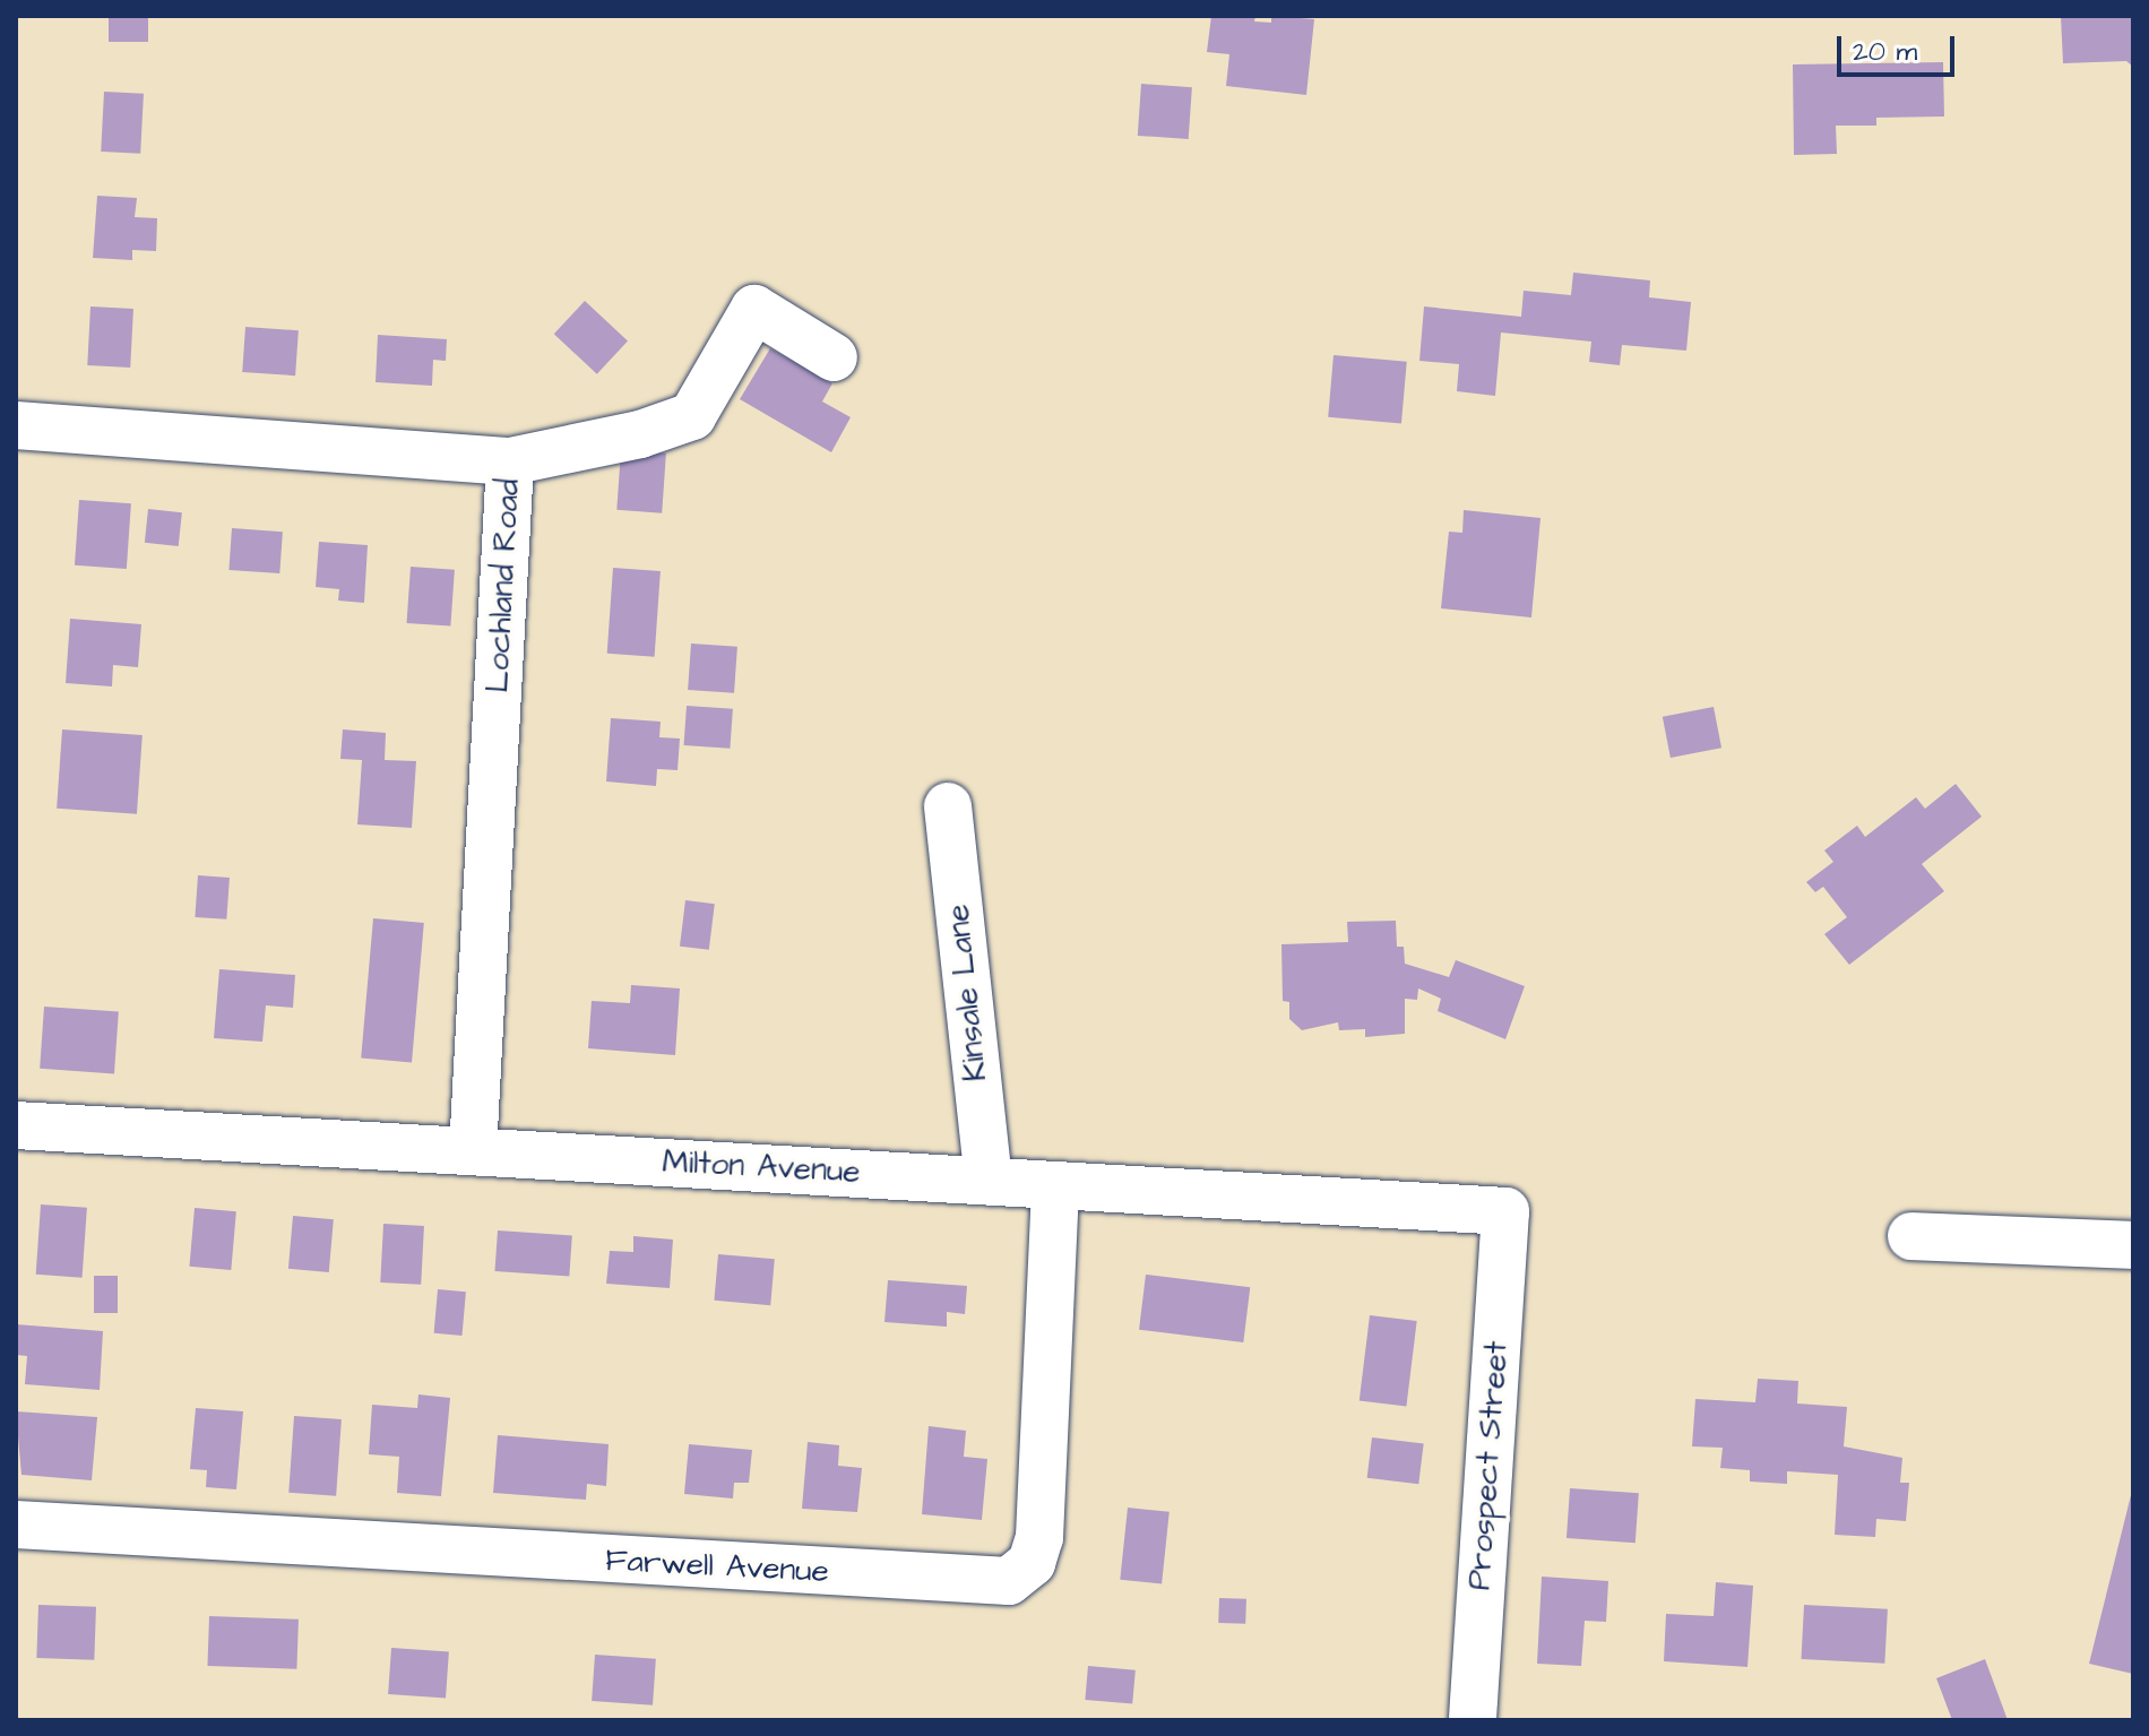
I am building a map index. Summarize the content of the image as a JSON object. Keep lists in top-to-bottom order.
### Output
{
  "streets": {
    "street": [
      "Lochland Road",
      "Kinsale Lane",
      "Milton Avenue",
      "Prospect Street",
      "Farwell Avenue"
    ]
  },
  "crossings": [
    ["Lochland Road", "Milton Avenue"],
    ["Kinsale Lane", "Milton Avenue"],
    ["Milton Avenue", "Prospect Street"],
    ["Milton Avenue", "Farwell Avenue"]
  ],
  "scale_bar": "20 m"
}
